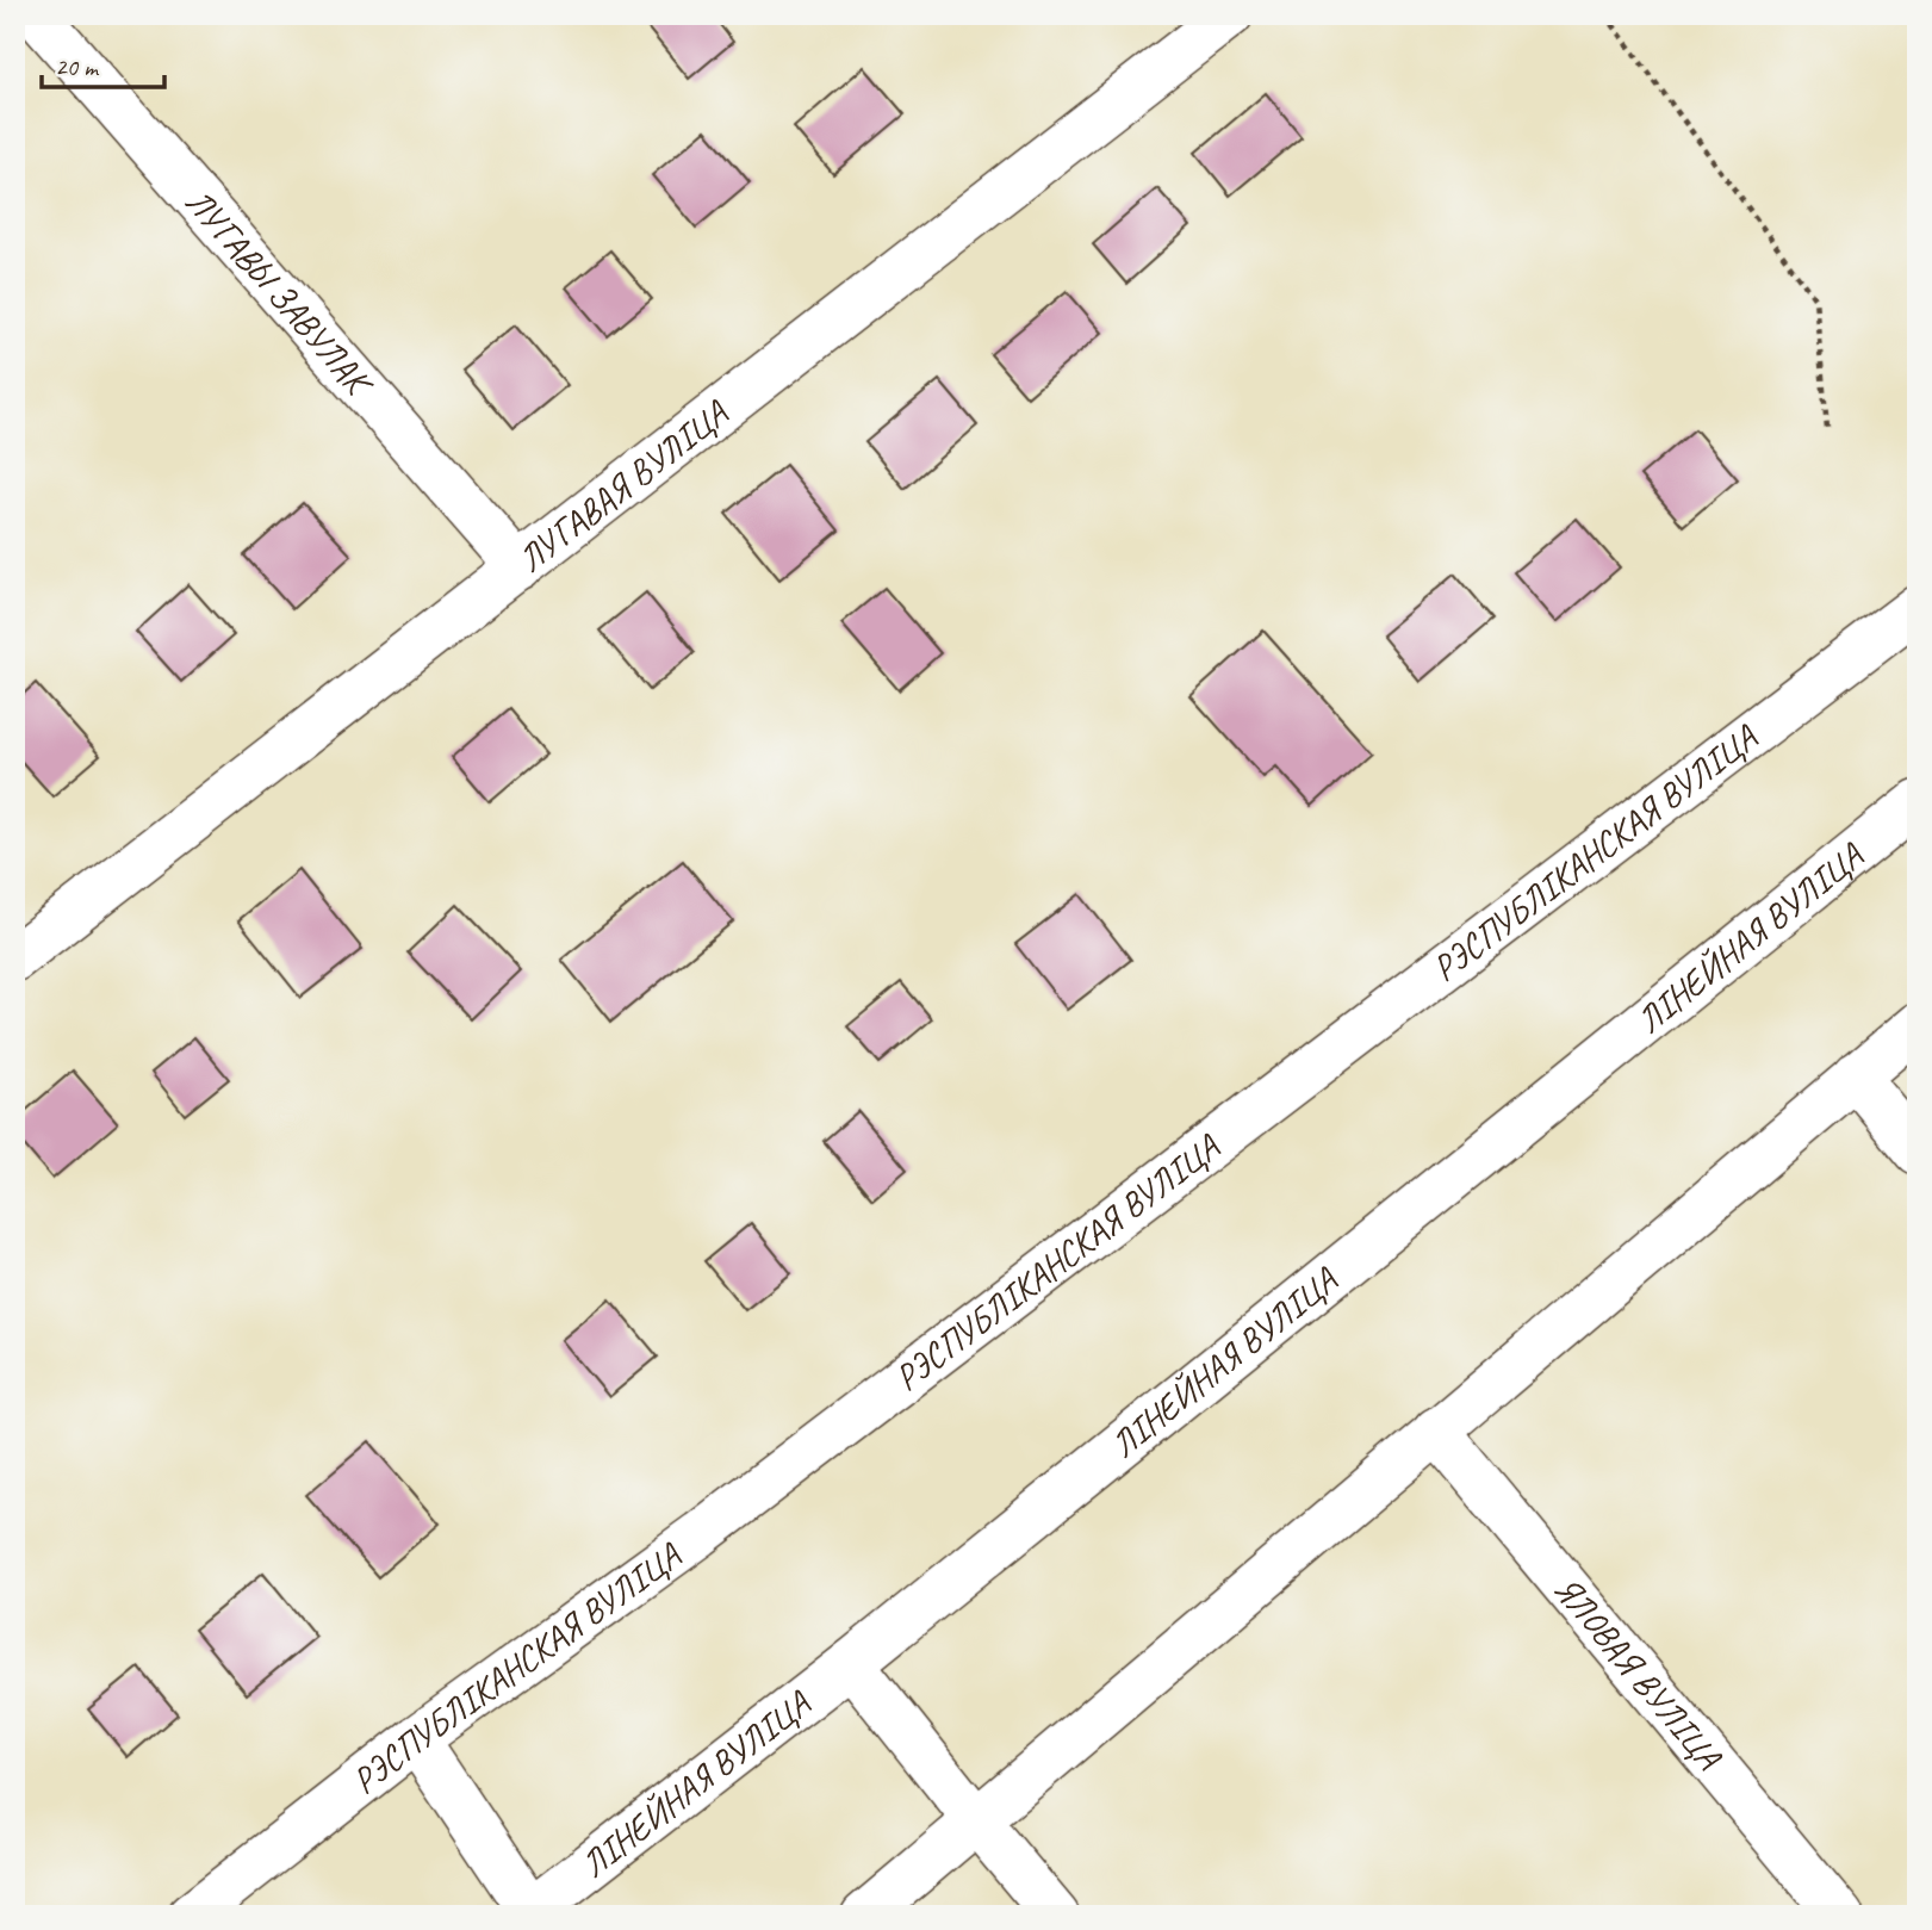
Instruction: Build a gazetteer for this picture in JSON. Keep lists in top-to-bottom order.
{
  "streets": {
    "street": [
      "ЛУГАВЫ ЗАВУЛАК",
      "ЛУГАВАЯ ВУЛІЦА",
      "РЭСПУБЛІКАНСКАЯ ВУЛІЦА",
      "ЛІНЕЙНАЯ ВУЛІЦА",
      "ЯЛОВАЯ ВУЛІЦА"
    ]
  },
  "crossings": [
    ["ЛУГАВЫ ЗАВУЛАК", "ЛУГАВАЯ ВУЛІЦА"]
  ],
  "scale_bar": "20 m"
}
